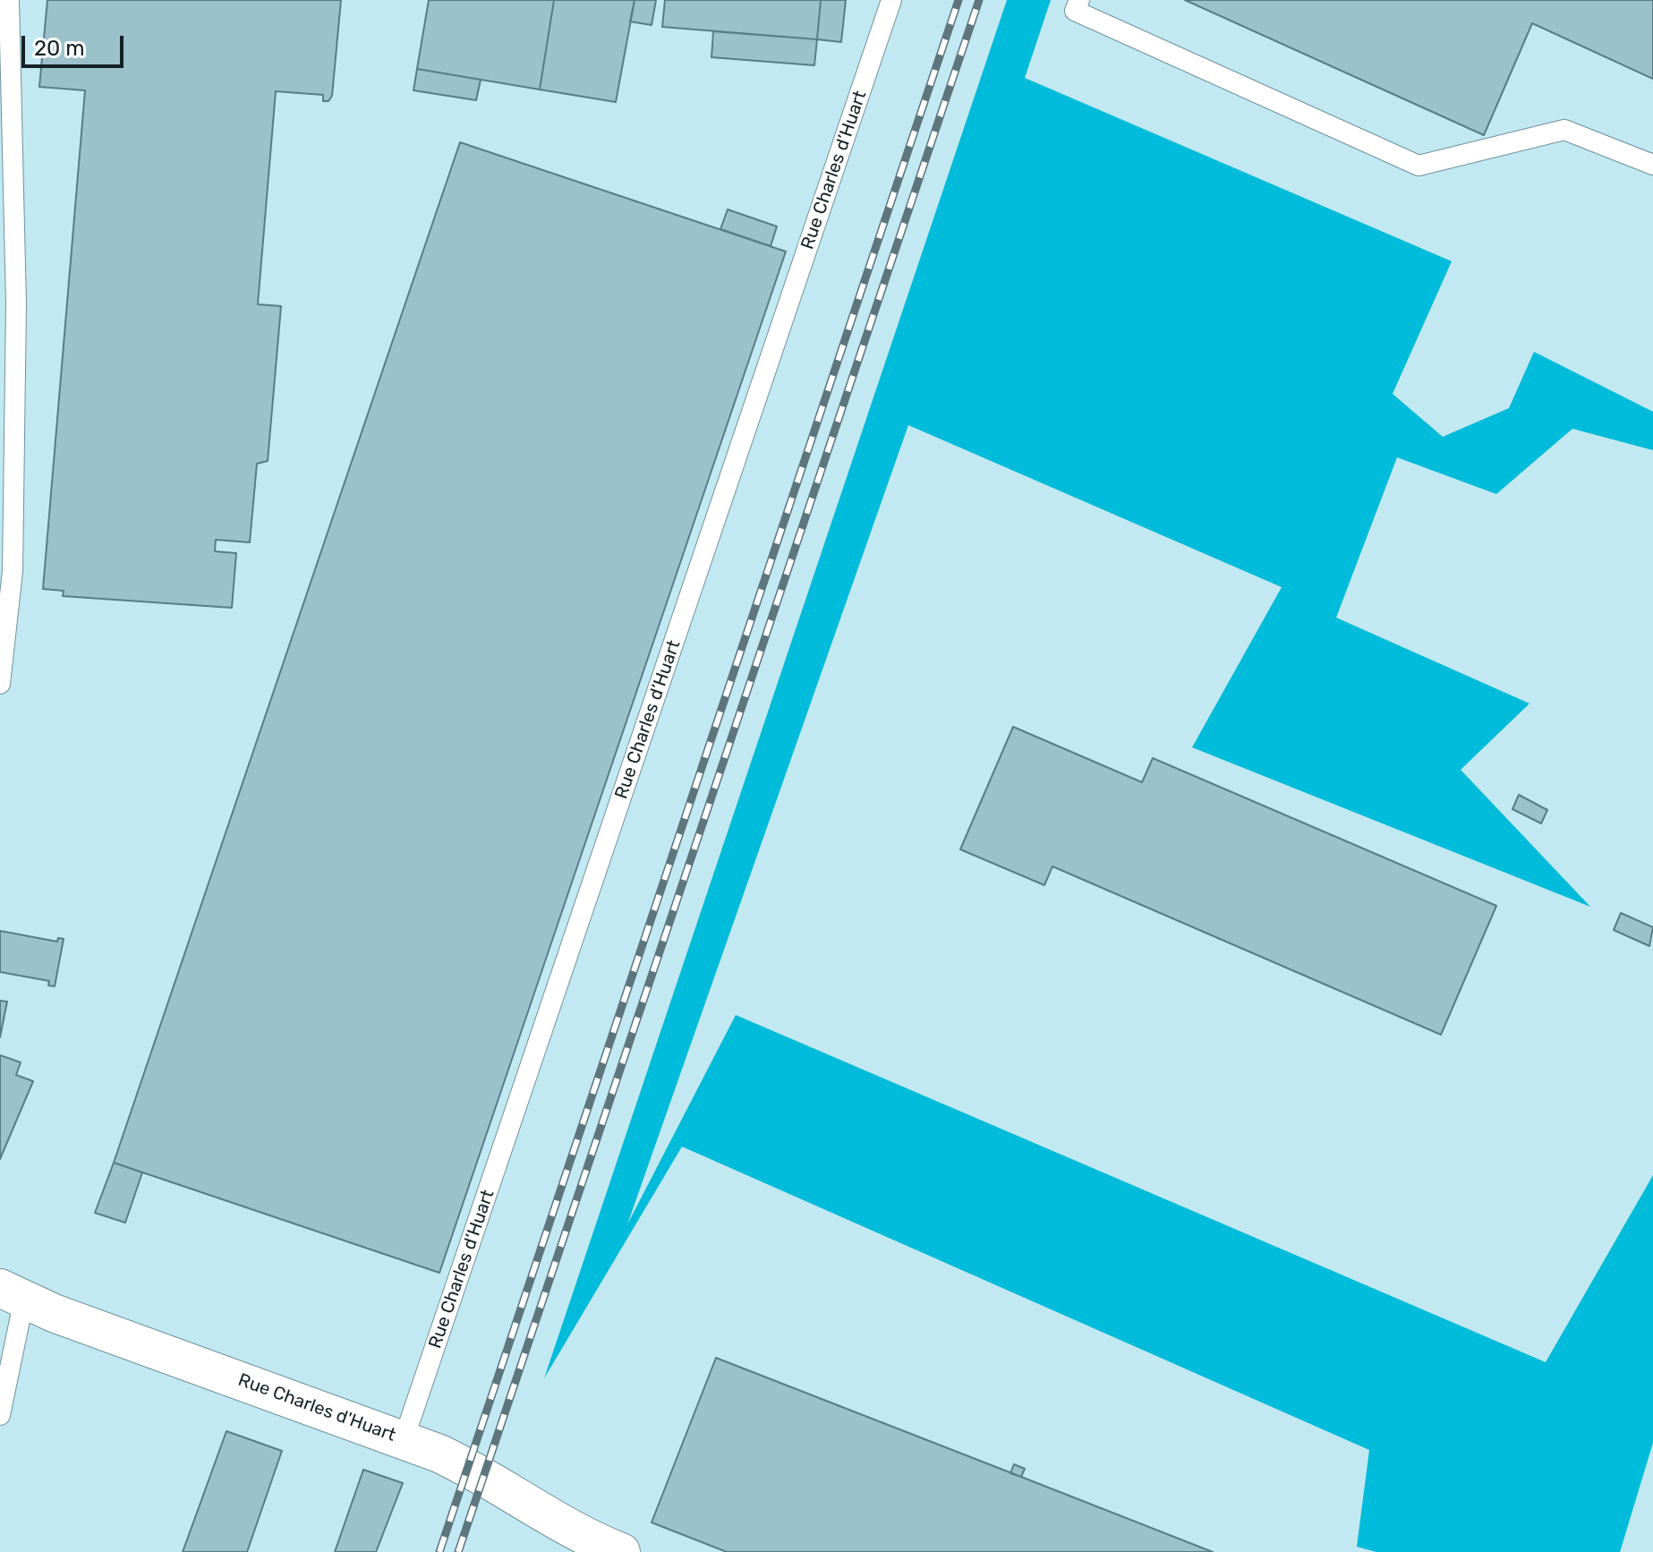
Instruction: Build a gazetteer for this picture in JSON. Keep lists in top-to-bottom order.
{
  "streets": {
    "street": ["Rue Charles d'Huart"],
    "lane": ["Rue Charles d’Huart"]
  },
  "crossings": [
    ["Rue Charles d’Huart", "Rue Charles d'Huart"]
  ],
  "scale_bar": "20 m"
}
